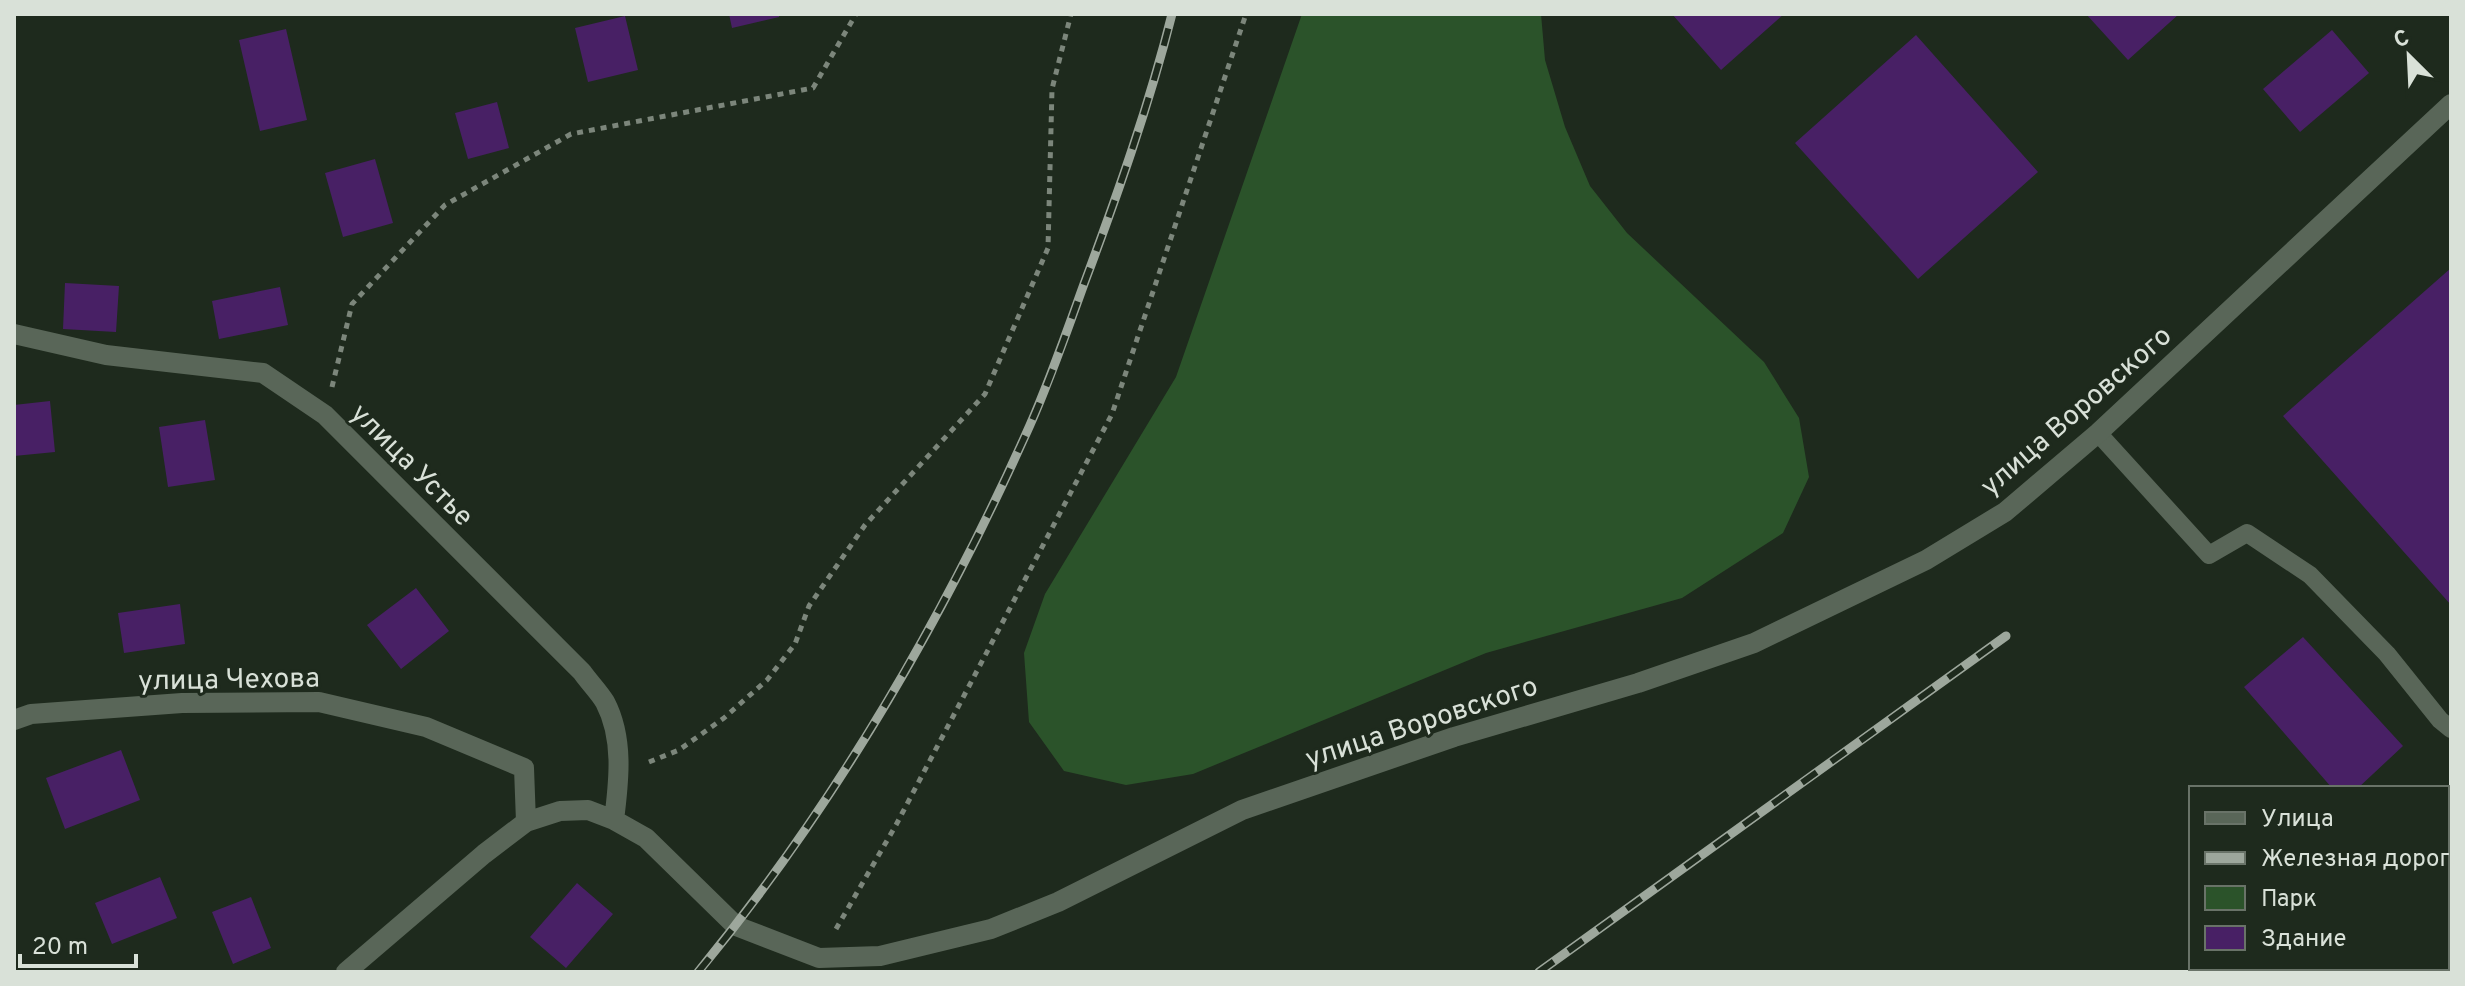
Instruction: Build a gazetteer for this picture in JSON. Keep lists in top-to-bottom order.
{
  "streets": {
    "street": ["улица Воровского", "улица Устье", "улица Чехова"]
  },
  "crossings": [
    ["улица Воровского", "улица Устье"],
    ["улица Воровского", "улица Чехова"]
  ],
  "legend": [
    "Улица",
    "Железная дорога",
    "Парк",
    "Здание"
  ],
  "scale_bar": "20 m",
  "north": "top left"
}
